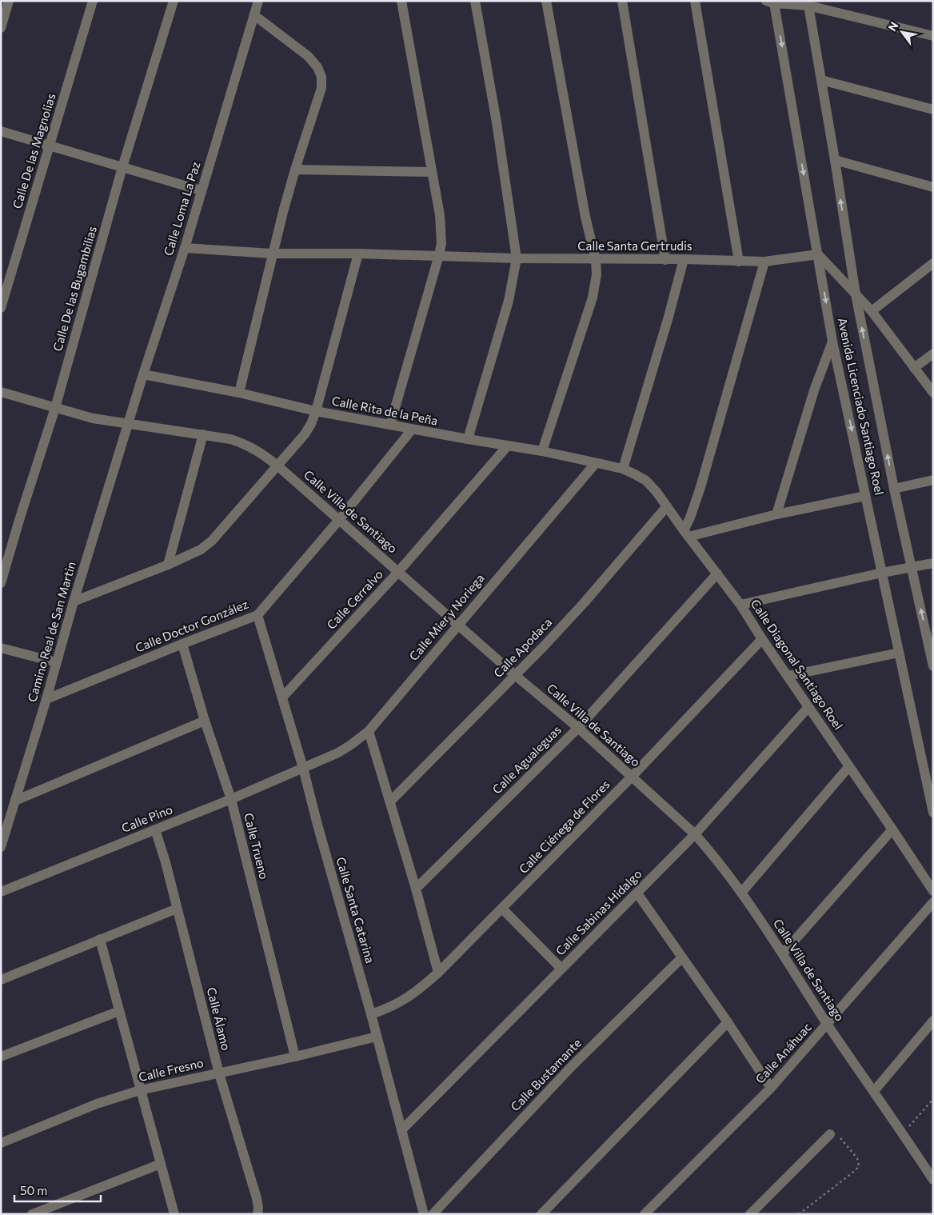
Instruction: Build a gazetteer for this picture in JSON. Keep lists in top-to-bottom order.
{
  "streets": {
    "street": [
      "Calle De las Magnolias",
      "Calle Loma La Paz",
      "Calle Santa Gertrudis",
      "Calle De las Bugambilias",
      "Avenida Licenciado Santiago Roel",
      "Calle Rita de la Peña",
      "Calle Villa de Santiago",
      "Calle Cerralvo",
      "Calle Mier y Noriega",
      "Calle Doctor González",
      "Camino Real de San Martin",
      "Calle Apodaca",
      "Calle Diagonal Santiago Roel",
      "Calle Agualeguas",
      "Calle Pino",
      "Calle Ciénega de Flores",
      "Calle Trueno",
      "Calle Santa Catarina",
      "Calle Sabinas Hidalgo",
      "Calle Álamo",
      "Calle Anáhuac",
      "Calle Fresno",
      "Calle Bustamante"
    ]
  },
  "crossings": [
    ["Calle Loma La Paz", "Calle Santa Gertrudis"],
    ["Calle Loma La Paz", "Calle Rita de la Peña"],
    ["Calle Loma La Paz", "Calle Villa de Santiago"],
    ["Calle Loma La Paz", "Camino Real de San Martin"],
    ["Calle Santa Gertrudis", "Avenida Licenciado Santiago Roel"],
    ["Calle De las Bugambilias", "Calle Villa de Santiago"],
    ["Calle Rita de la Peña", "Calle Cerralvo"],
    ["Calle Rita de la Peña", "Calle Mier y Noriega"],
    ["Calle Rita de la Peña", "Calle Doctor González"],
    ["Calle Rita de la Peña", "Calle Diagonal Santiago Roel"],
    ["Calle Villa de Santiago", "Calle Cerralvo"],
    ["Calle Villa de Santiago", "Calle Mier y Noriega"],
    ["Calle Villa de Santiago", "Calle Doctor González"],
    ["Calle Villa de Santiago", "Camino Real de San Martin"],
    ["Calle Villa de Santiago", "Calle Apodaca"],
    ["Calle Villa de Santiago", "Calle Agualeguas"],
    ["Calle Villa de Santiago", "Calle Ciénega de Flores"],
    ["Calle Villa de Santiago", "Calle Sabinas Hidalgo"],
    ["Calle Villa de Santiago", "Calle Anáhuac"],
    ["Calle Cerralvo", "Calle Santa Catarina"],
    ["Calle Mier y Noriega", "Calle Pino"],
    ["Calle Mier y Noriega", "Calle Santa Catarina"],
    ["Calle Doctor González", "Camino Real de San Martin"],
    ["Calle Doctor González", "Calle Trueno"],
    ["Calle Doctor González", "Calle Santa Catarina"],
    ["Calle Apodaca", "Calle Diagonal Santiago Roel"],
    ["Calle Diagonal Santiago Roel", "Calle Agualeguas"],
    ["Calle Diagonal Santiago Roel", "Calle Ciénega de Flores"],
    ["Calle Diagonal Santiago Roel", "Calle Sabinas Hidalgo"],
    ["Calle Pino", "Calle Trueno"],
    ["Calle Pino", "Calle Santa Catarina"],
    ["Calle Pino", "Calle Álamo"],
    ["Calle Ciénega de Flores", "Calle Santa Catarina"],
    ["Calle Trueno", "Calle Fresno"],
    ["Calle Santa Catarina", "Calle Sabinas Hidalgo"],
    ["Calle Santa Catarina", "Calle Fresno"],
    ["Calle Álamo", "Calle Fresno"]
  ],
  "scale_bar": "50 m",
  "north": "top left"
}
